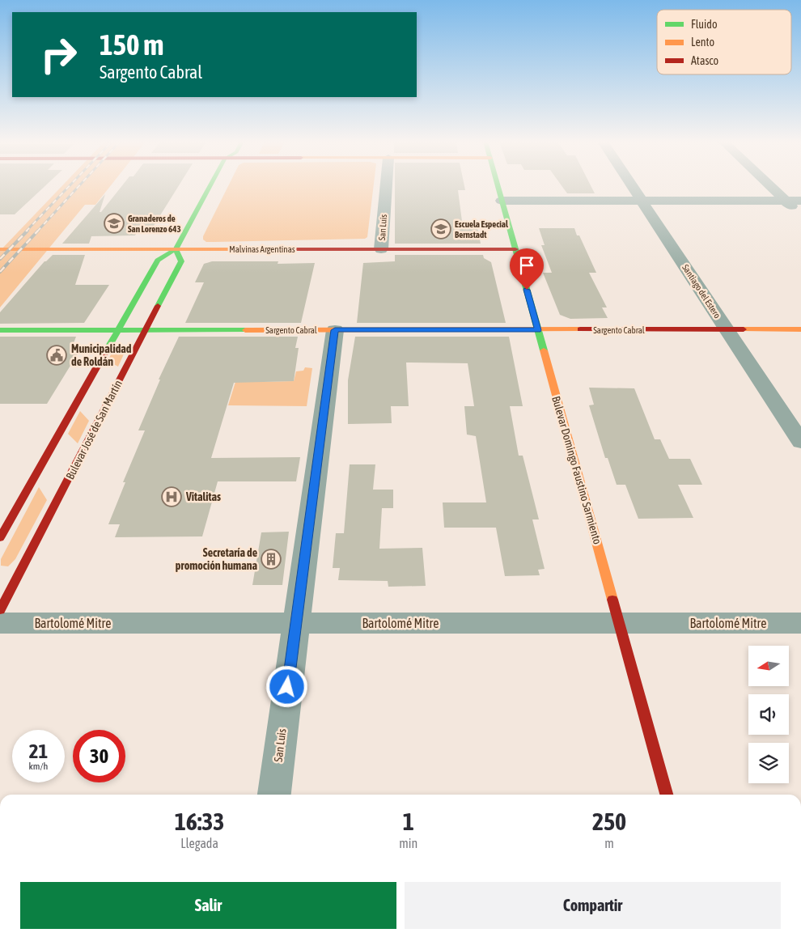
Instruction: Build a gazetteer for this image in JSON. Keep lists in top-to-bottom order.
{
  "streets": {
    "street": [
      "San Luis",
      "Malvinas Argentinas",
      "Santiago del Estero",
      "Sargento Cabral",
      "Bulevar José de San Martín",
      "Bulevar Domingo Faustino Sarmiento",
      "Bartolomé Mitre"
    ]
  },
  "crossings": [
    ["San Luis", "Malvinas Argentinas"],
    ["San Luis", "Sargento Cabral"],
    ["San Luis", "Bartolomé Mitre"],
    ["Malvinas Argentinas", "Bulevar José de San Martín"],
    ["Malvinas Argentinas", "Bulevar Domingo Faustino Sarmiento"],
    ["Santiago del Estero", "Sargento Cabral"],
    ["Sargento Cabral", "Bulevar José de San Martín"],
    ["Sargento Cabral", "Bulevar Domingo Faustino Sarmiento"],
    ["Bulevar Domingo Faustino Sarmiento", "Bartolomé Mitre"]
  ],
  "places": {
    "school or university": ["Granaderos de San Lorenzo 643", "Escuela Especial Bernstadt"],
    "public building": ["Municipalidad de Roldán"],
    "hospital": ["Vitalitas"],
    "building": ["Secretaría de promoción humana"]
  },
  "legend": ["Fluido", "Lento", "Atasco"],
  "north": "left",
  "page": {
    "turn": ["150 m", "Sargento Cabral"],
    "speed": "21 km/h",
    "limit": "30",
    "eta": [
      "16:33",
      "Llegada",
      "1",
      "min",
      "250",
      "m"
    ],
    "buttons": ["Salir", "Compartir"]
  }
}
